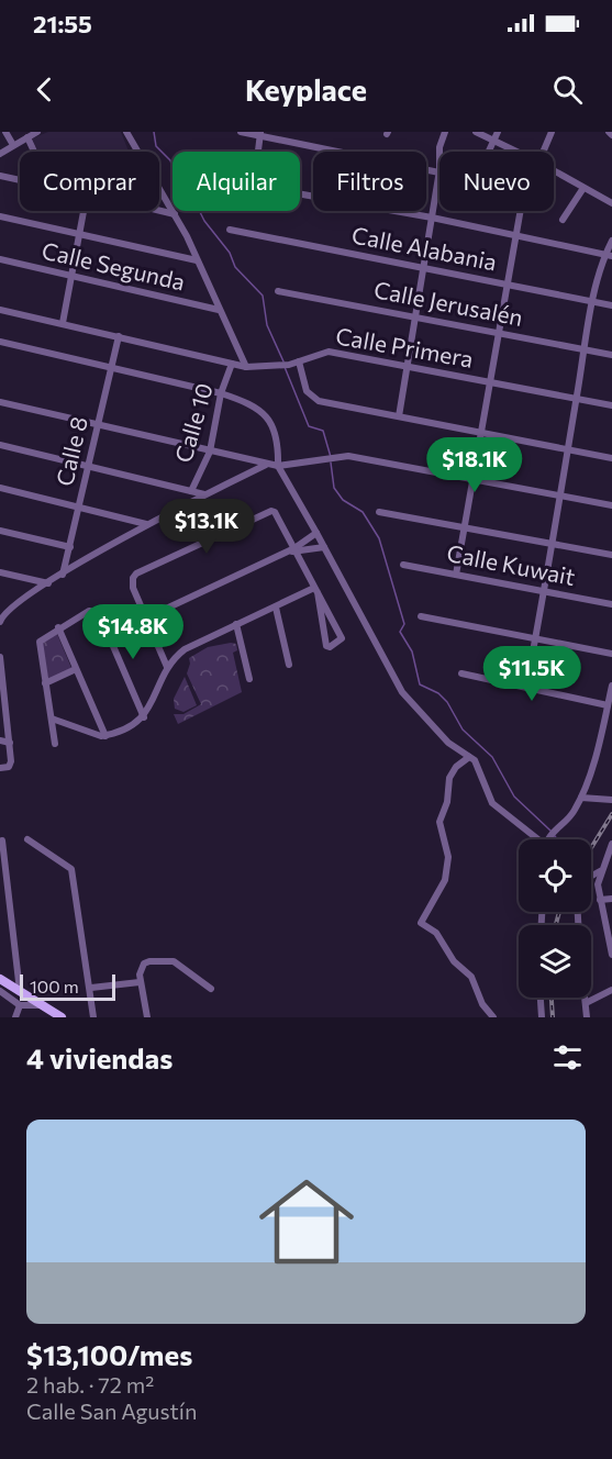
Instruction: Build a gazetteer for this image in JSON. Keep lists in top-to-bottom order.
{
  "streets": {
    "street": [
      "Calle Alabania",
      "Calle Segunda",
      "Calle Jerusalén",
      "Calle Primera",
      "Calle 10",
      "Calle 8",
      "Calle Kuwait"
    ]
  },
  "crossings": [
    ["Calle Primera", "Calle 10"],
    ["Calle Primera", "Calle 8"]
  ],
  "scale_bar": "100 m",
  "page": {
    "status": "21:55",
    "header": "Keyplace",
    "chip": [
      "Comprar",
      "Alquilar",
      "Filtros",
      "Nuevo"
    ],
    "price": [
      "$18.1K",
      "$13.1K",
      "$14.8K",
      "$11.5K"
    ],
    "scale": "100 m",
    "heading": "4 viviendas",
    "list": [
      {
        "name": "$13,100/mes",
        "note": "2 hab. · 72 m² · Calle San Agustín"
      }
    ]
  }
}
